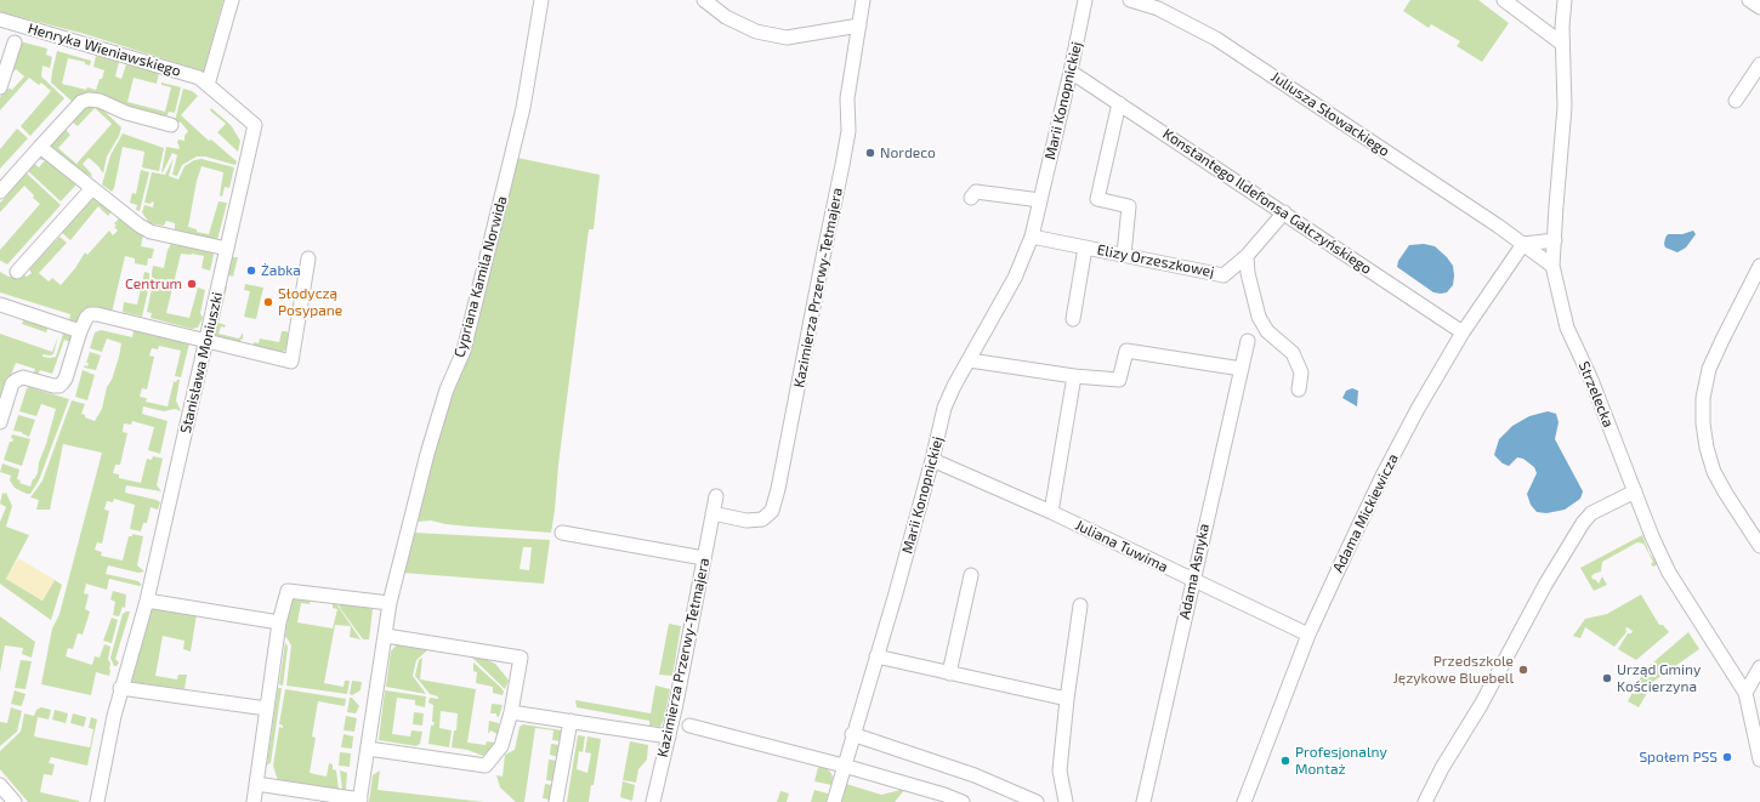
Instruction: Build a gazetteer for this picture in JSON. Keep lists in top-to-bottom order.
{
  "streets": {
    "street": [
      "Henryka Wieniawskiego",
      "Marii Konopnickiej",
      "Juliusza Słowackiego",
      "Konstantego Ildefonsa Gałczyńskiego",
      "Elizy Orzeszkowej",
      "Cypriana Kamila Norwida",
      "Kazimierza Przerwy-Tetmajera",
      "Stanisława Moniuszki",
      "Strzelecka",
      "Adama Mickiewicza",
      "Juliana Tuwima",
      "Adama Asnyka"
    ]
  },
  "crossings": [
    ["Henryka Wieniawskiego", "Stanisława Moniuszki"],
    ["Marii Konopnickiej", "Konstantego Ildefonsa Gałczyńskiego"],
    ["Marii Konopnickiej", "Elizy Orzeszkowej"],
    ["Marii Konopnickiej", "Juliana Tuwima"],
    ["Juliusza Słowackiego", "Strzelecka"],
    ["Juliusza Słowackiego", "Adama Mickiewicza"],
    ["Konstantego Ildefonsa Gałczyńskiego", "Elizy Orzeszkowej"],
    ["Konstantego Ildefonsa Gałczyńskiego", "Adama Mickiewicza"],
    ["Adama Mickiewicza", "Juliana Tuwima"],
    ["Juliana Tuwima", "Adama Asnyka"]
  ],
  "places": [
    "Nordeco",
    "Żabka",
    "Centrum",
    "Słodyczą Posypane",
    "Przedszkole Językowe Bluebell",
    "Urząd Gminy Kościerzyna",
    "Społem PSS",
    "Profesjonalny Montaż"
  ]
}
